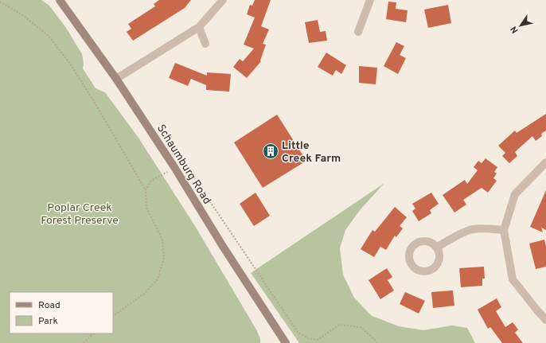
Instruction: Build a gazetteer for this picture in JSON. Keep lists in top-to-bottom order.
{
  "streets": {
    "main road": ["Schaumburg Road"]
  },
  "parks": ["Poplar Creek Forest Preserve"],
  "places": {
    "building": ["Little Creek Farm"]
  },
  "legend": ["Road", "Park"],
  "north": "bottom left"
}
